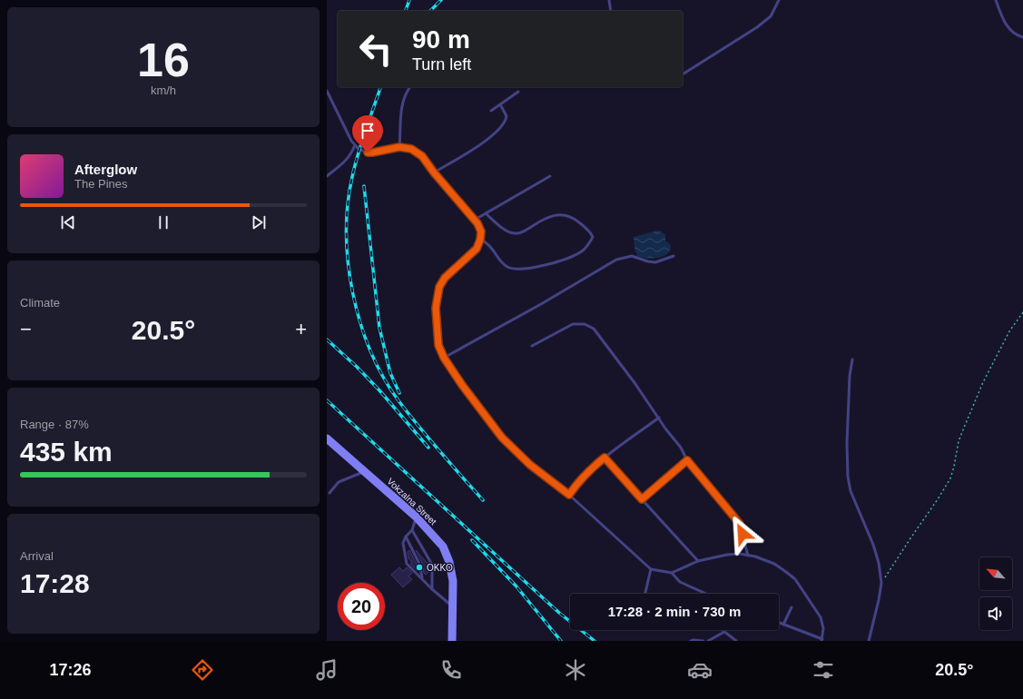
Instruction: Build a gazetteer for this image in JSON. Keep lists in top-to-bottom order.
{
  "streets": {
    "main road": ["Vokzalna Street"]
  },
  "places": ["OKKO"],
  "north": "top left",
  "page": {
    "tile": [
      ["16", "km/h"],
      "Climate",
      ["Range · 87%", "435 km"],
      ["Arrival", "17:28"]
    ],
    "turn": ["90 m", "Turn left"],
    "song": ["Afterglow", "The Pines"],
    "heat": ["−", "20.5°", "+"],
    "limit": "20",
    "trip": "17:28 · 2 min · 730 m",
    "tabs": ["17:26", "20.5°"]
  }
}
